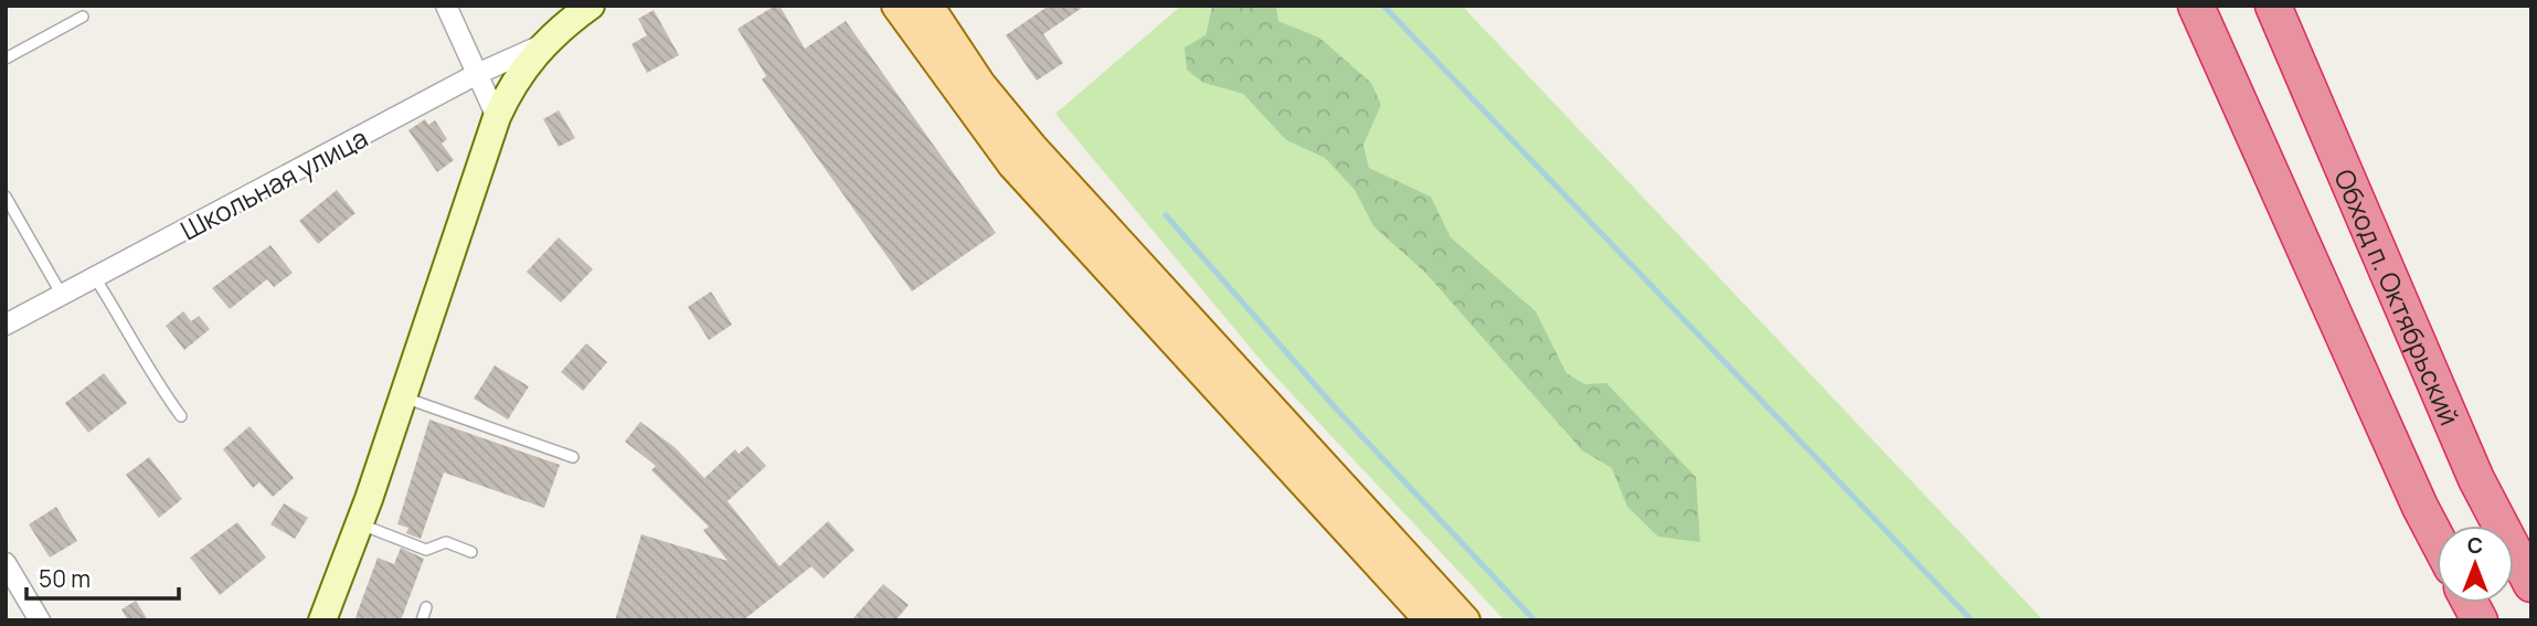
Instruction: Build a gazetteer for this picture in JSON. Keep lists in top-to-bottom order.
{
  "streets": {
    "highway": ["Обход п. Октябрьский"],
    "street": ["Школьная улица"]
  },
  "scale_bar": "50 m",
  "north": "top"
}
